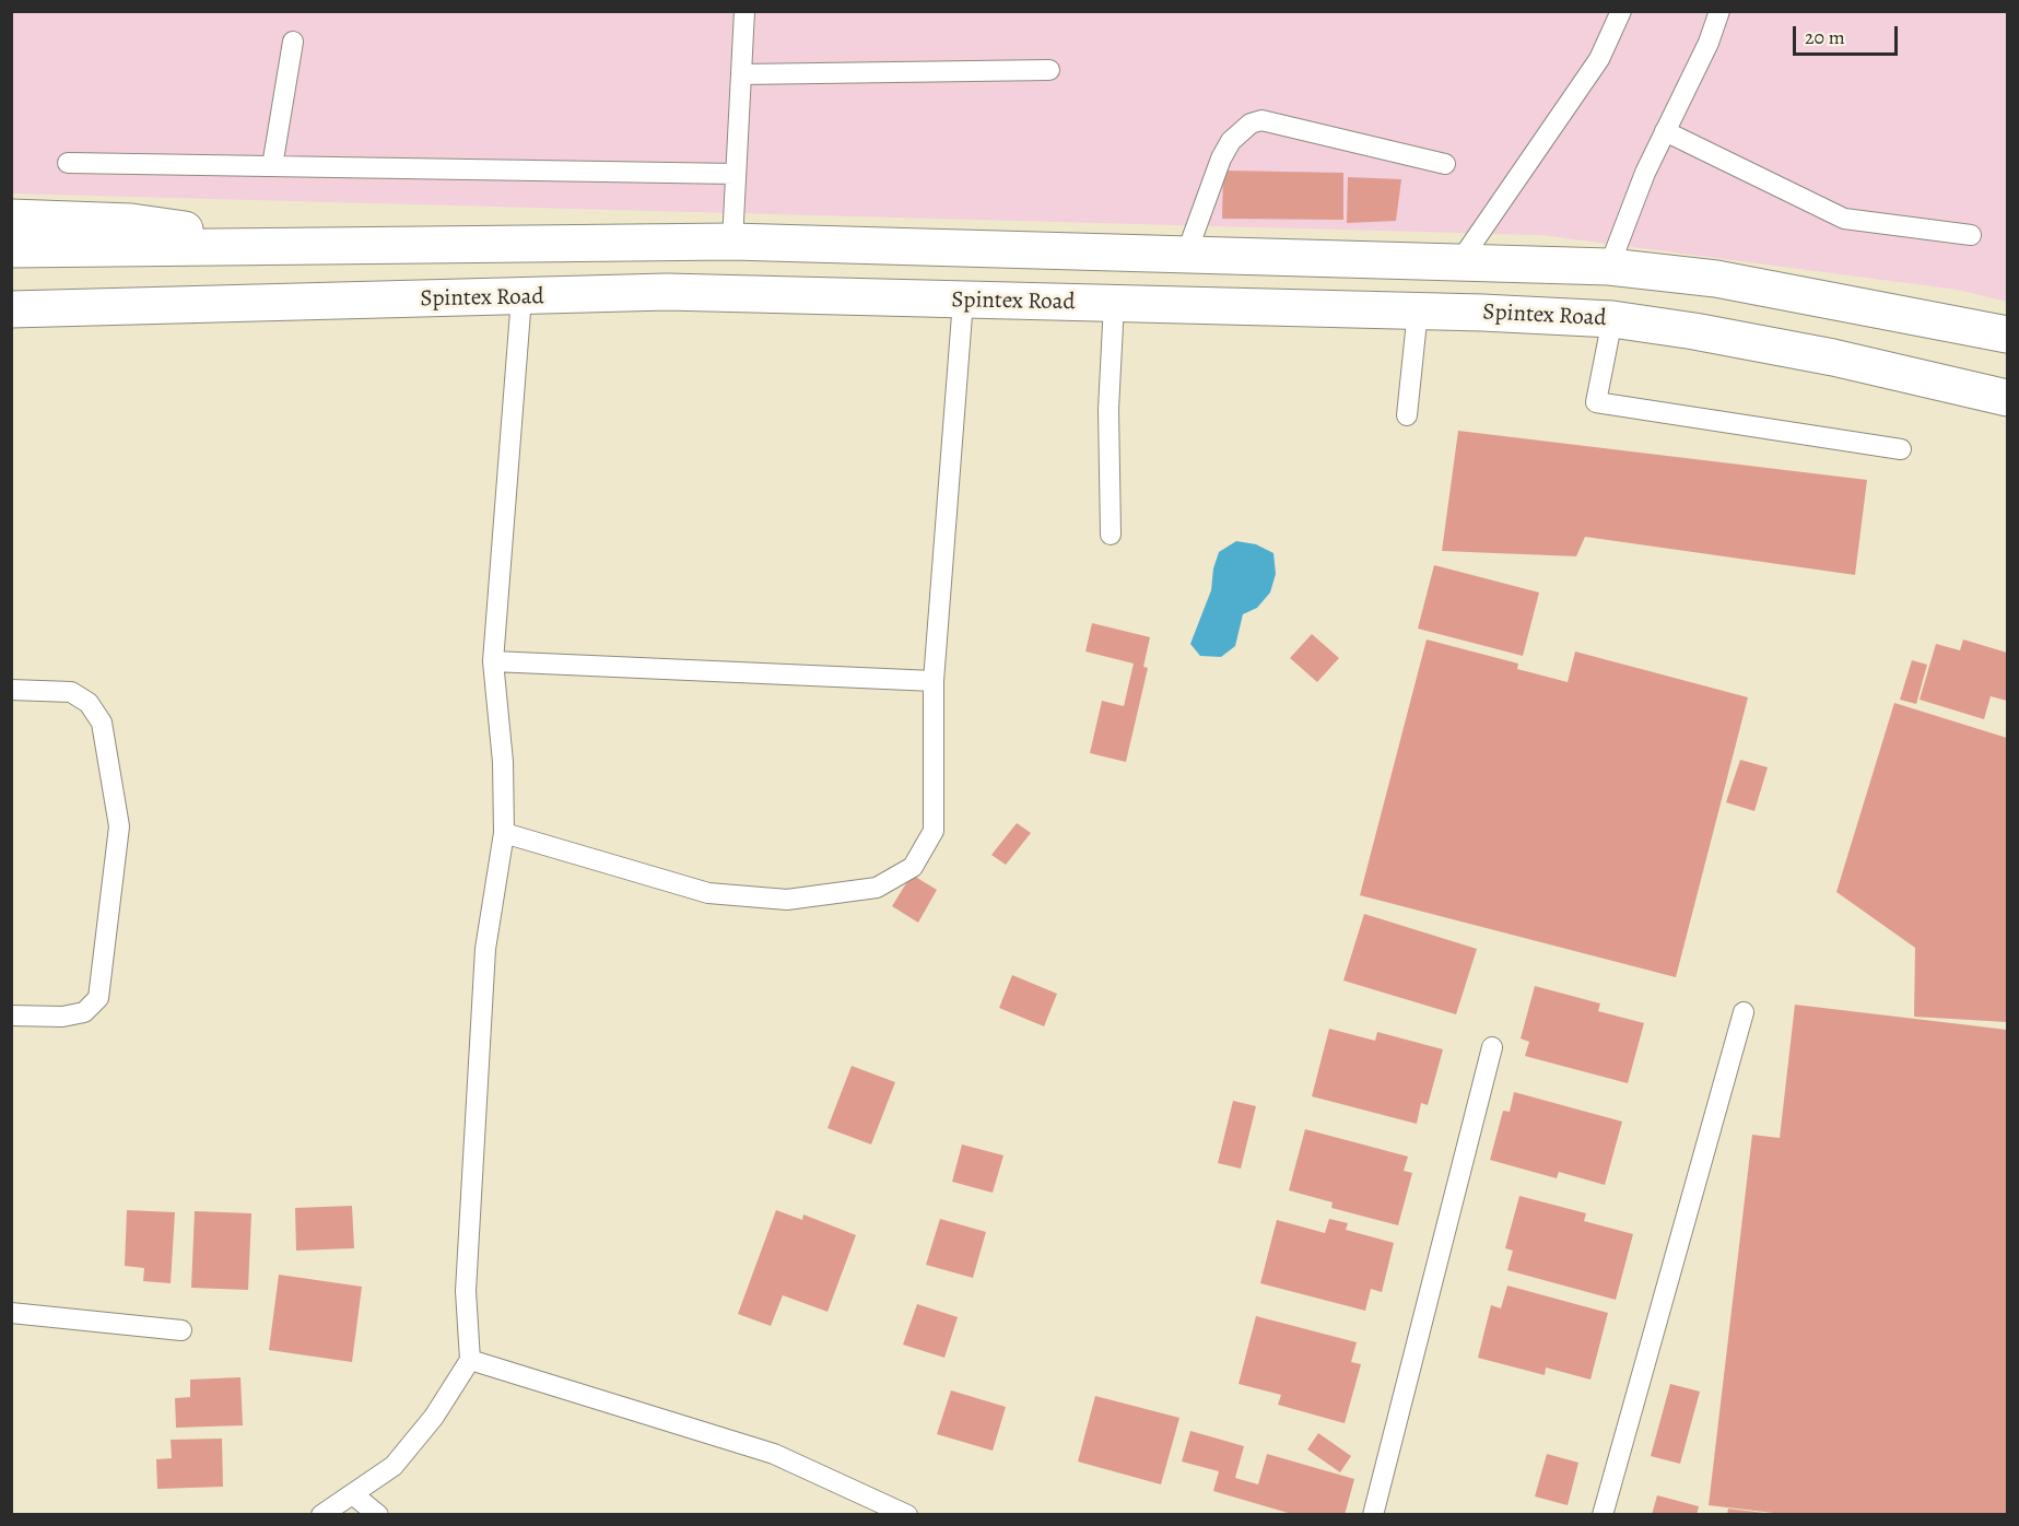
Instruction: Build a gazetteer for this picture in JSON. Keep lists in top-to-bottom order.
{
  "streets": {
    "main road": ["Spintex Road"]
  },
  "scale_bar": "20 m"
}
